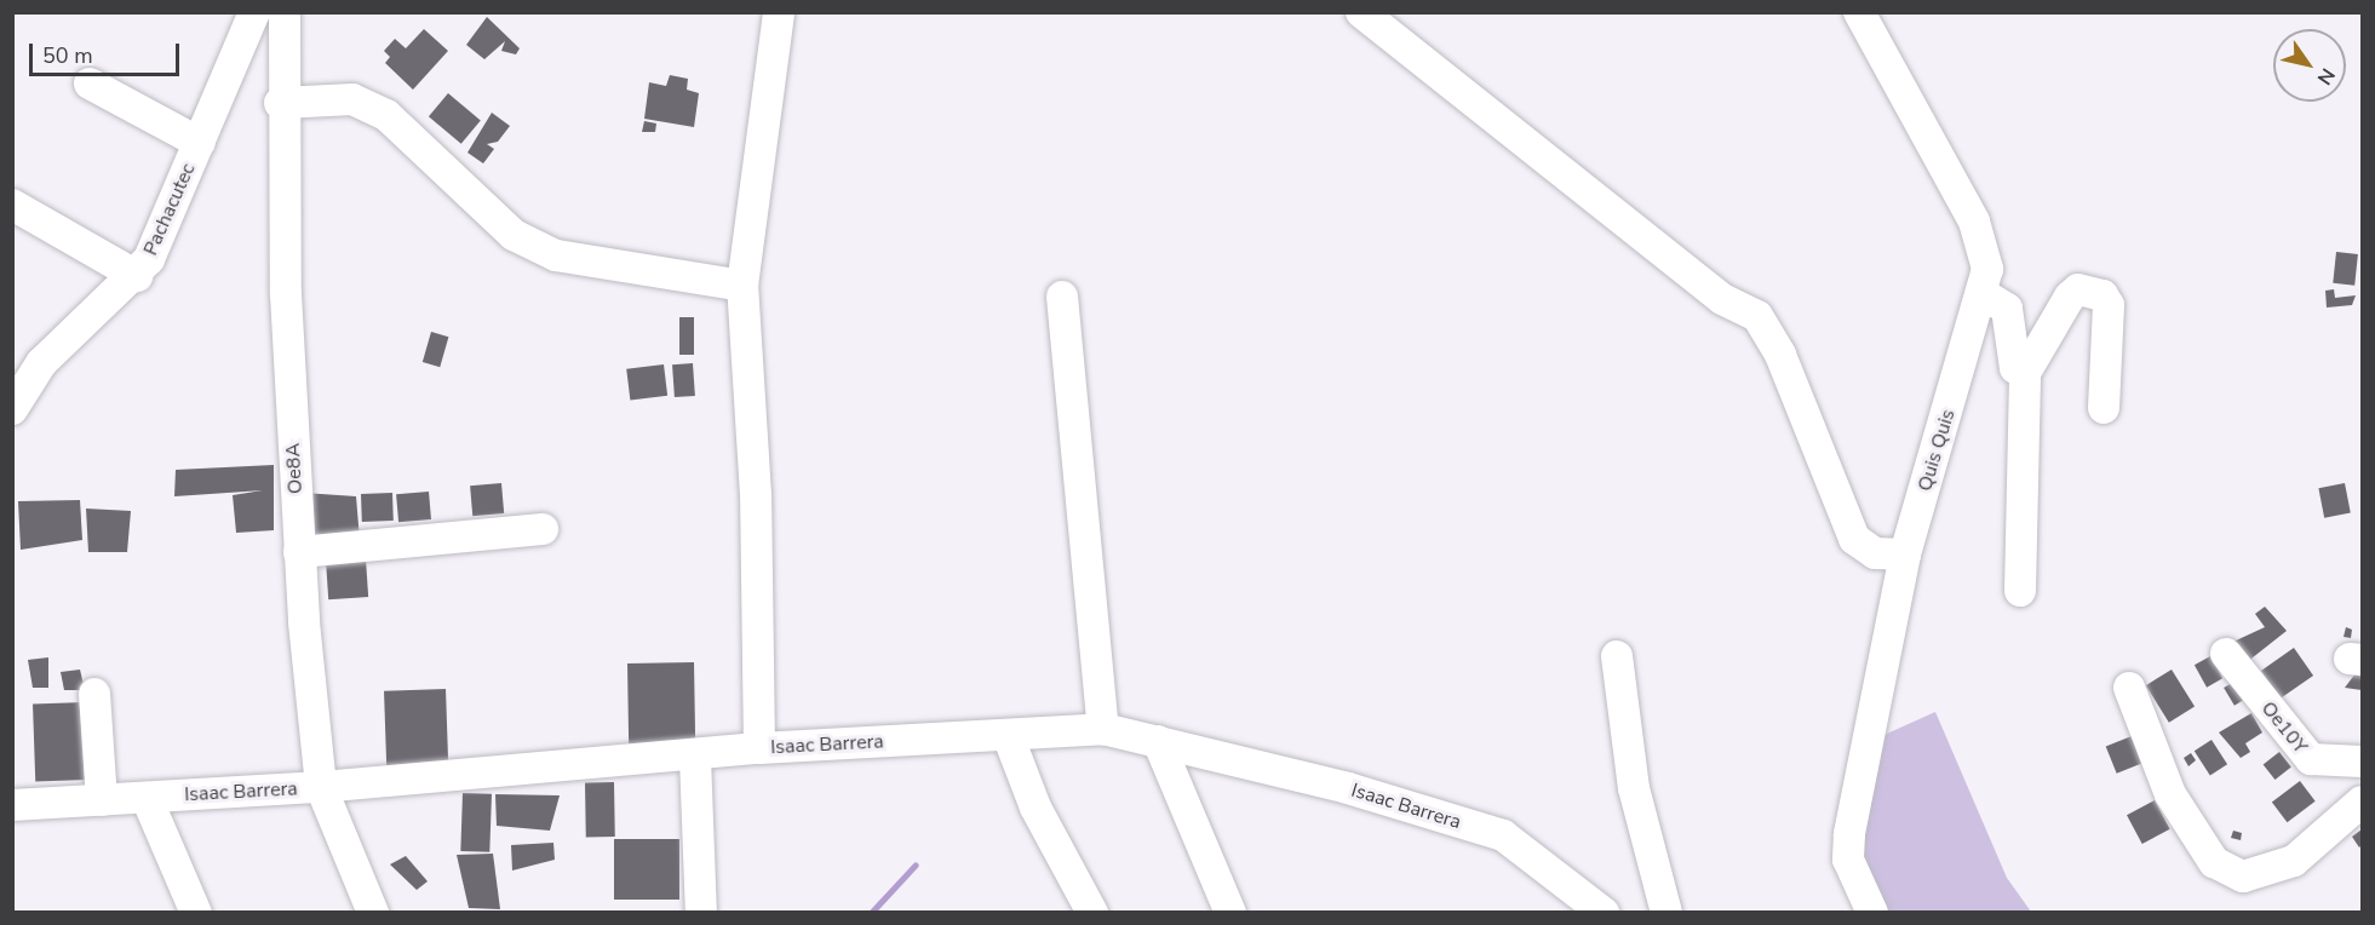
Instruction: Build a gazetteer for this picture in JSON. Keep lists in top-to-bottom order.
{
  "streets": {
    "street": [
      "Pachacutec",
      "Quis Quis",
      "Oe8A",
      "Oe10Y",
      "Isaac Barrera"
    ]
  },
  "crossings": [
    ["Oe8A", "Isaac Barrera"]
  ],
  "scale_bar": "50 m",
  "north": "bottom right"
}
